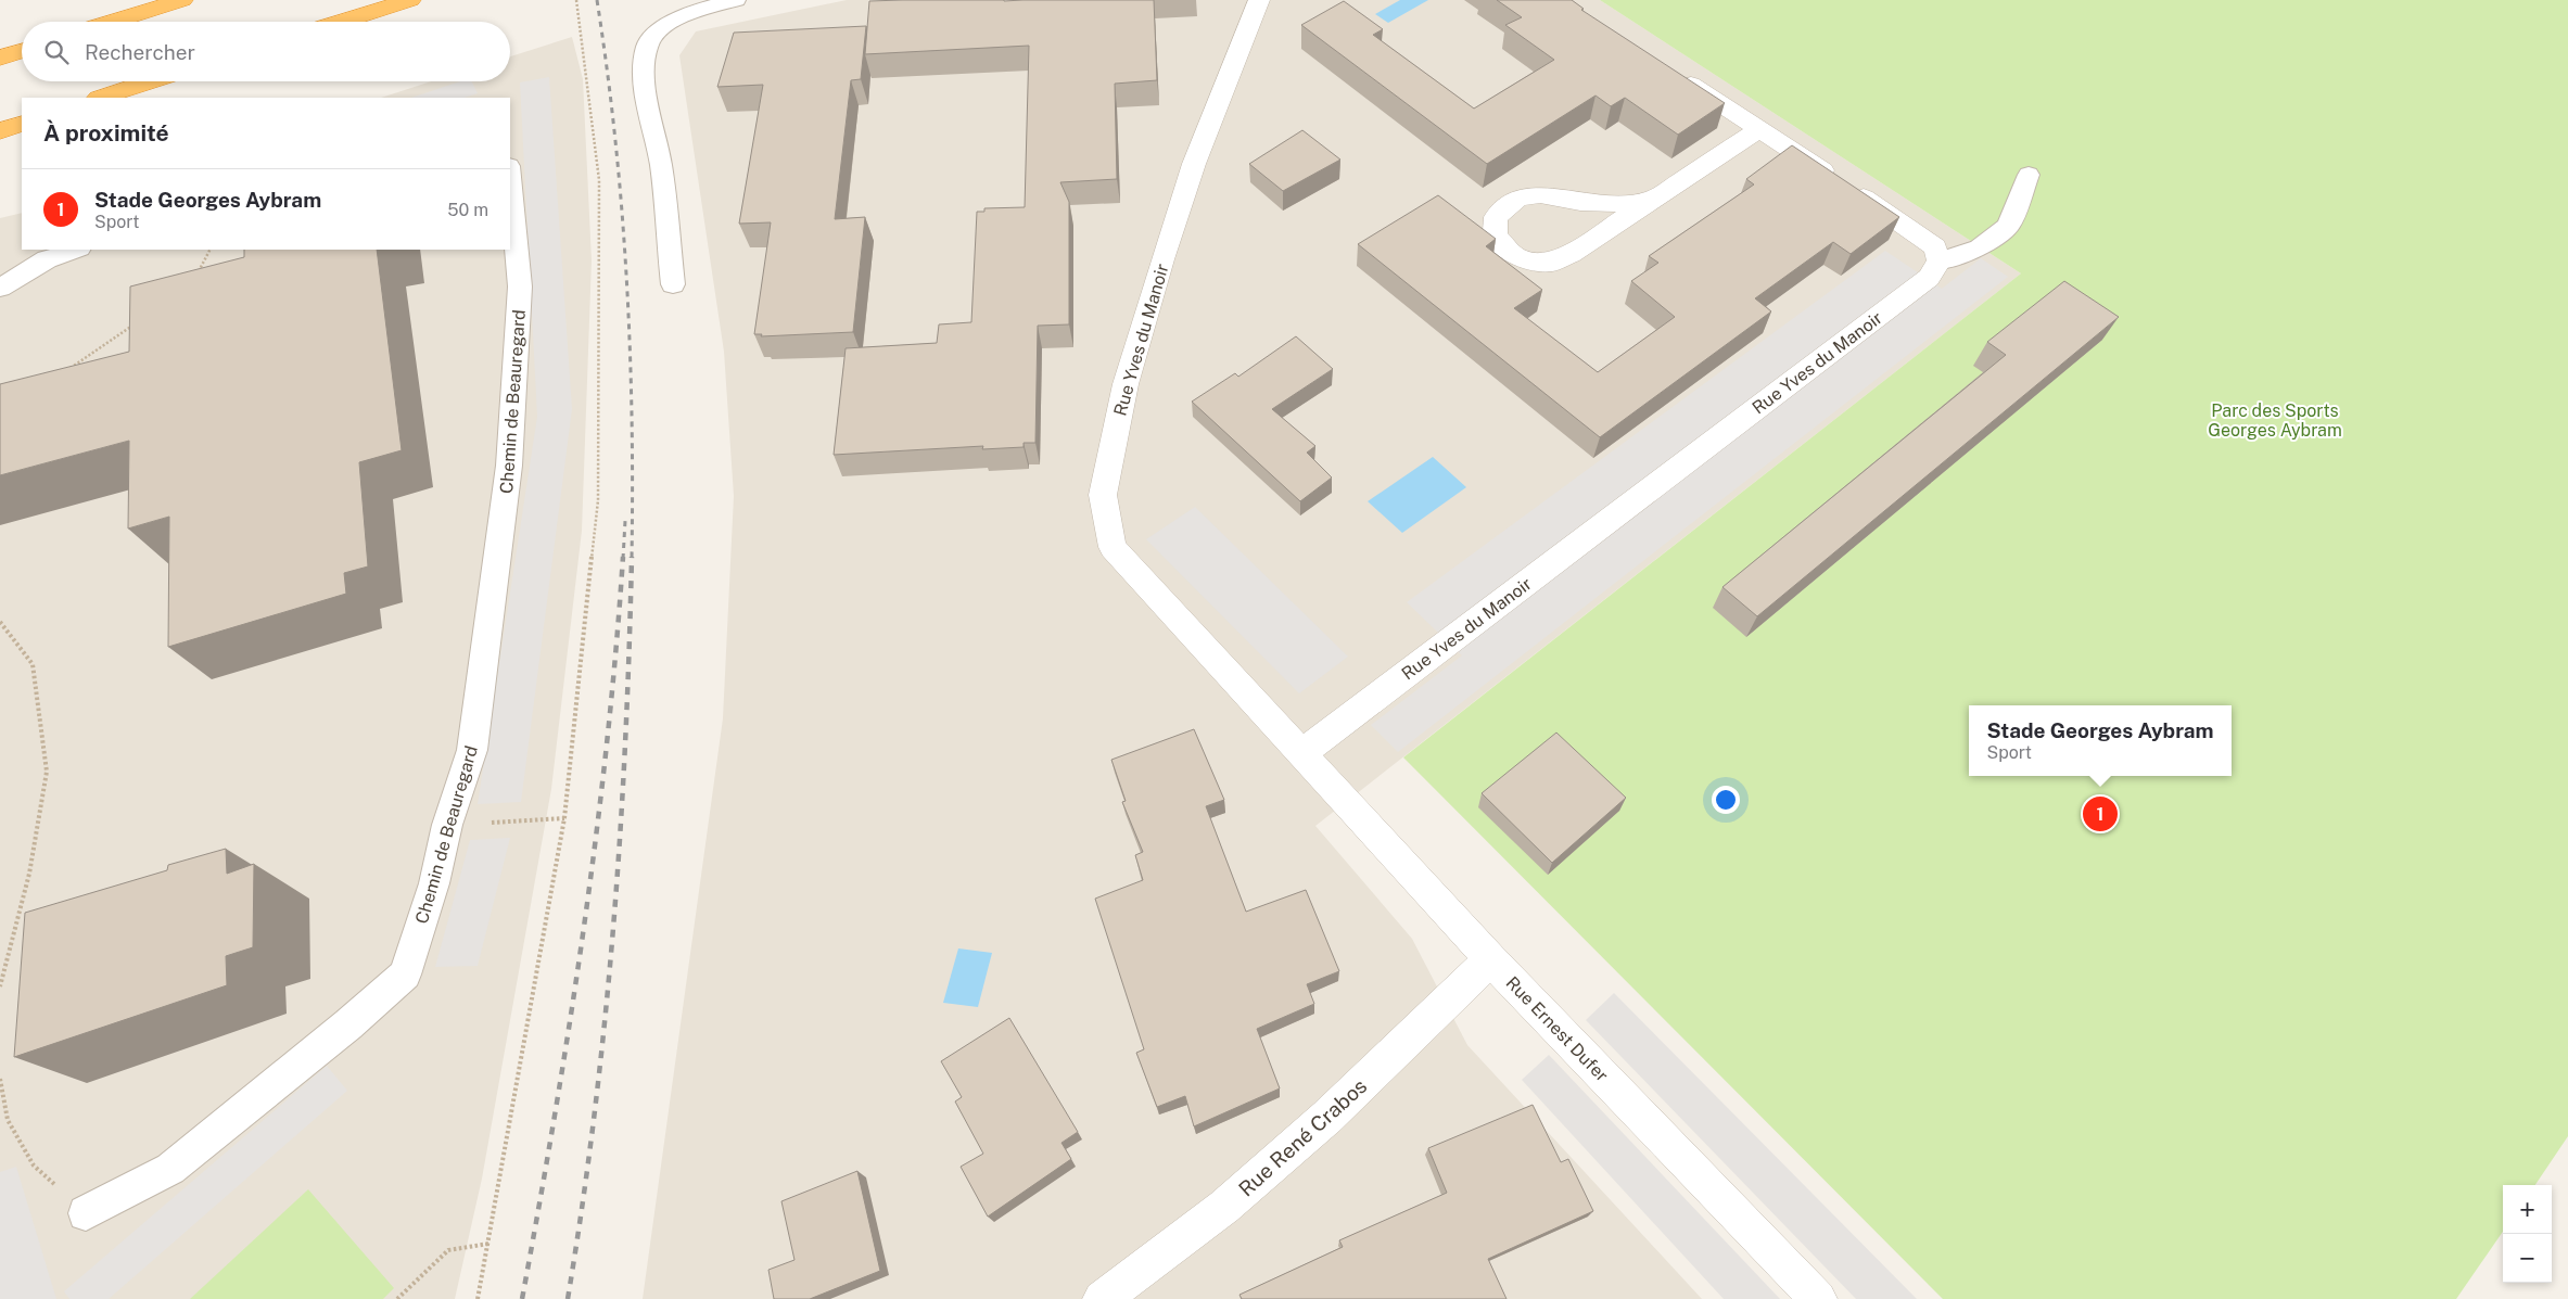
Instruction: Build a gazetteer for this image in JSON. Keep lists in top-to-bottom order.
{
  "streets": {
    "street": ["Rue Yves du Manoir", "Rue Ernest Dufer", "Rue René Crabos"],
    "lane": ["Chemin de Beauregard"]
  },
  "crossings": [
    ["Rue Yves du Manoir", "Rue Ernest Dufer"],
    ["Rue Ernest Dufer", "Rue René Crabos"]
  ],
  "parks": ["Parc des Sports Georges Aybram"],
  "page": {
    "search": "Rechercher",
    "heading": "À proximité",
    "list": [
      {
        "mark": "1",
        "name": "Stade Georges Aybram",
        "note": "Sport",
        "value": "50 m"
      }
    ],
    "popup": ["Stade Georges Aybram", "Sport"],
    "pins": "1",
    "map_buttons": ["+", "−"]
  }
}
